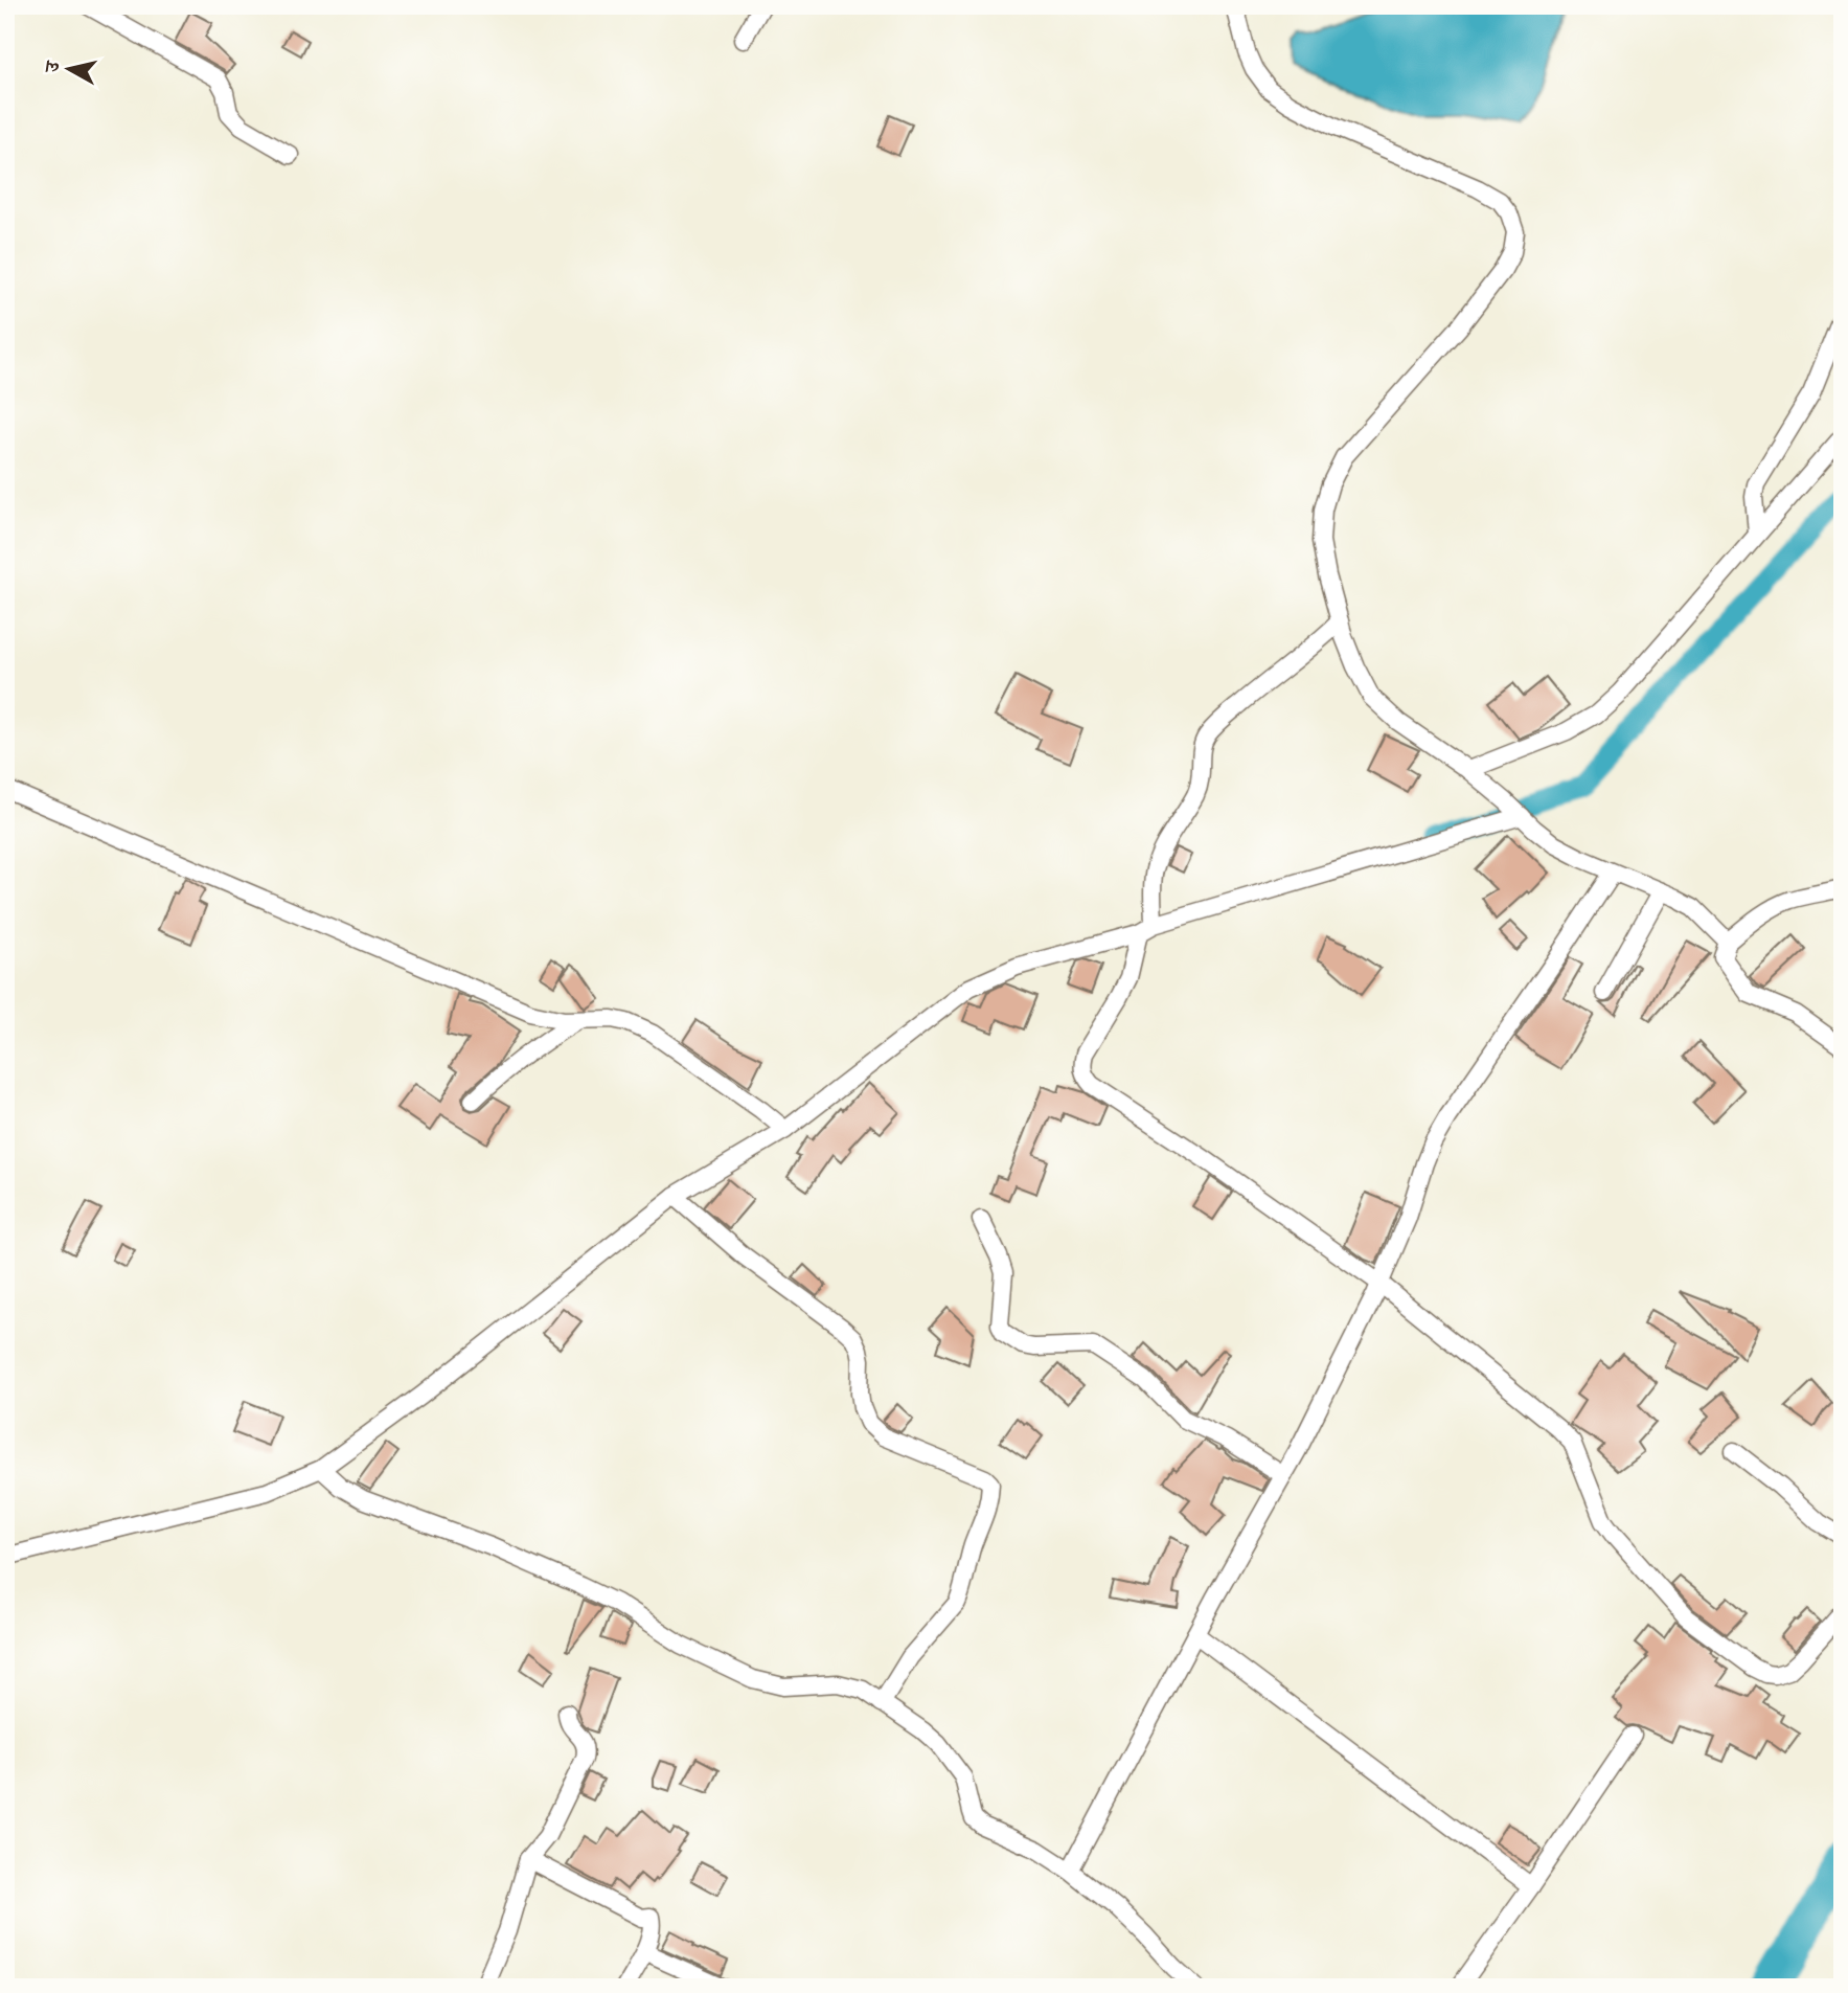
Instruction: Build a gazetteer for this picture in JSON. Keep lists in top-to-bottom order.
{
  "north": "left"
}
